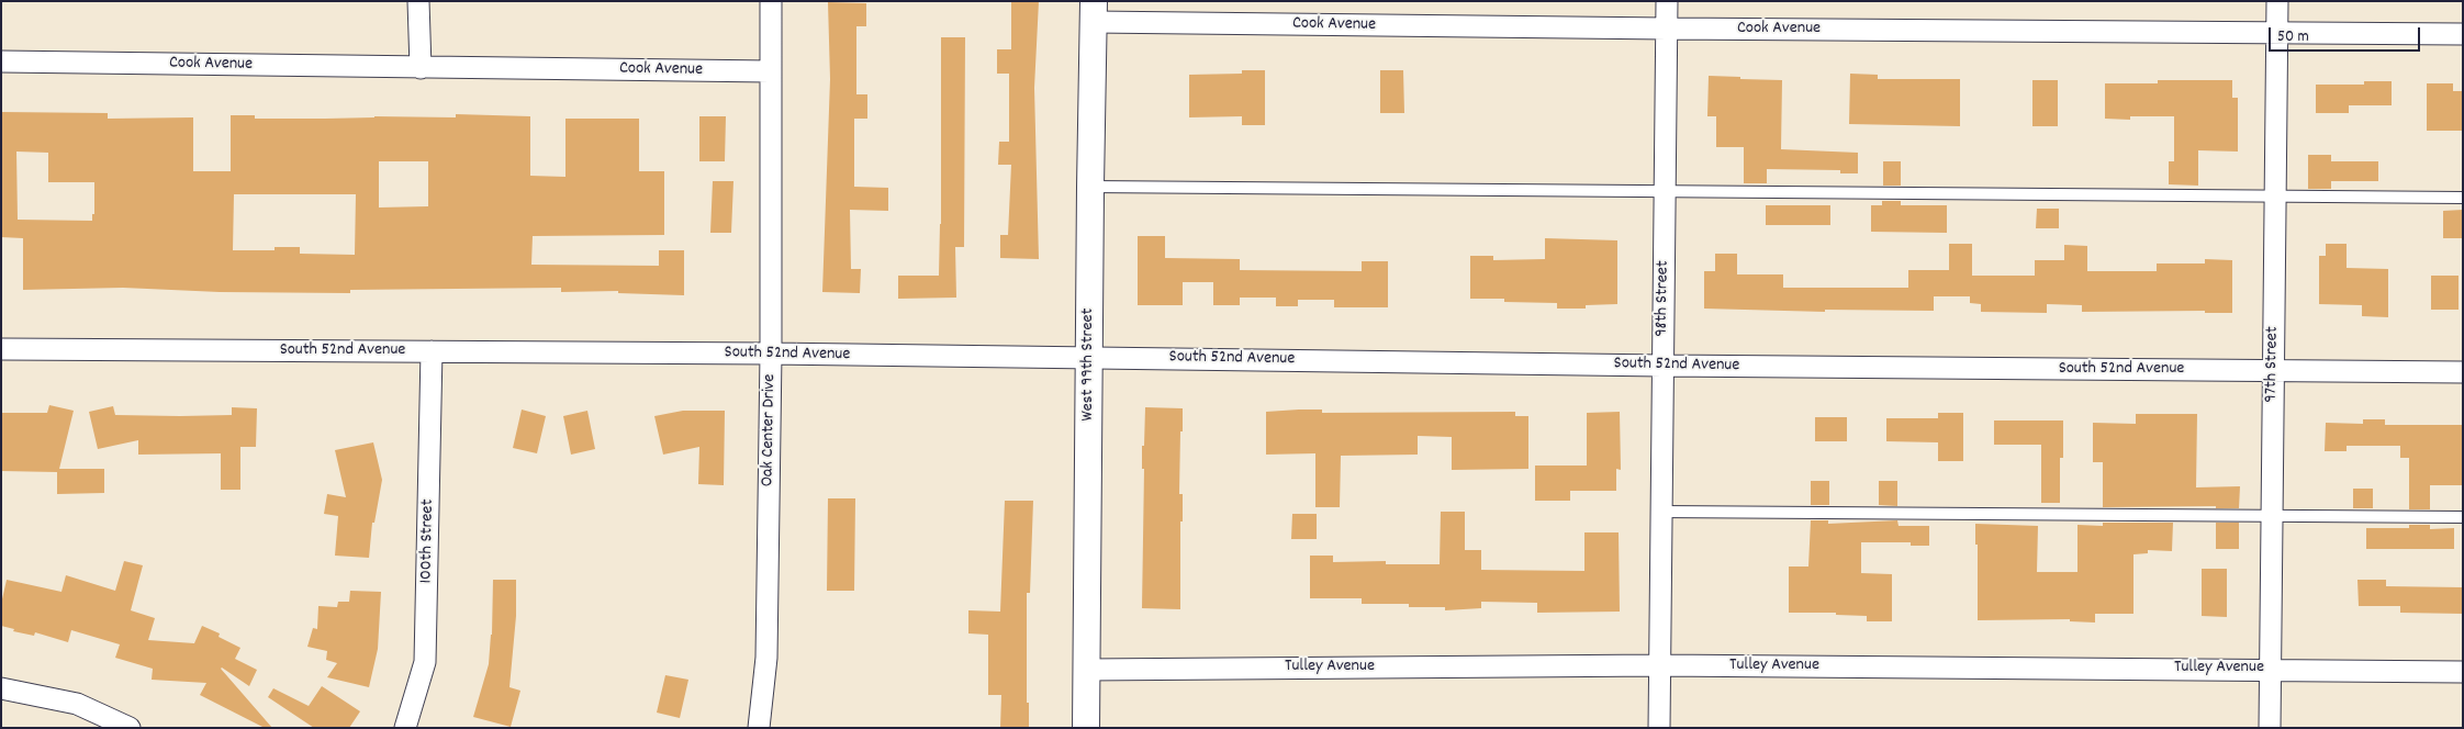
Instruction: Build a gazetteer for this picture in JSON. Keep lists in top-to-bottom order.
{
  "streets": {
    "street": [
      "Cook Avenue",
      "98th Street",
      "South 52nd Avenue",
      "West 99th Street",
      "97th Street",
      "Oak Center Drive",
      "100th Street",
      "Tulley Avenue"
    ]
  },
  "crossings": [
    ["Cook Avenue", "98th Street"],
    ["Cook Avenue", "West 99th Street"],
    ["Cook Avenue", "97th Street"],
    ["Cook Avenue", "Oak Center Drive"],
    ["98th Street", "South 52nd Avenue"],
    ["98th Street", "Tulley Avenue"],
    ["South 52nd Avenue", "West 99th Street"],
    ["South 52nd Avenue", "97th Street"],
    ["South 52nd Avenue", "Oak Center Drive"],
    ["South 52nd Avenue", "100th Street"],
    ["West 99th Street", "Tulley Avenue"],
    ["97th Street", "Tulley Avenue"]
  ],
  "scale_bar": "50 m"
}
